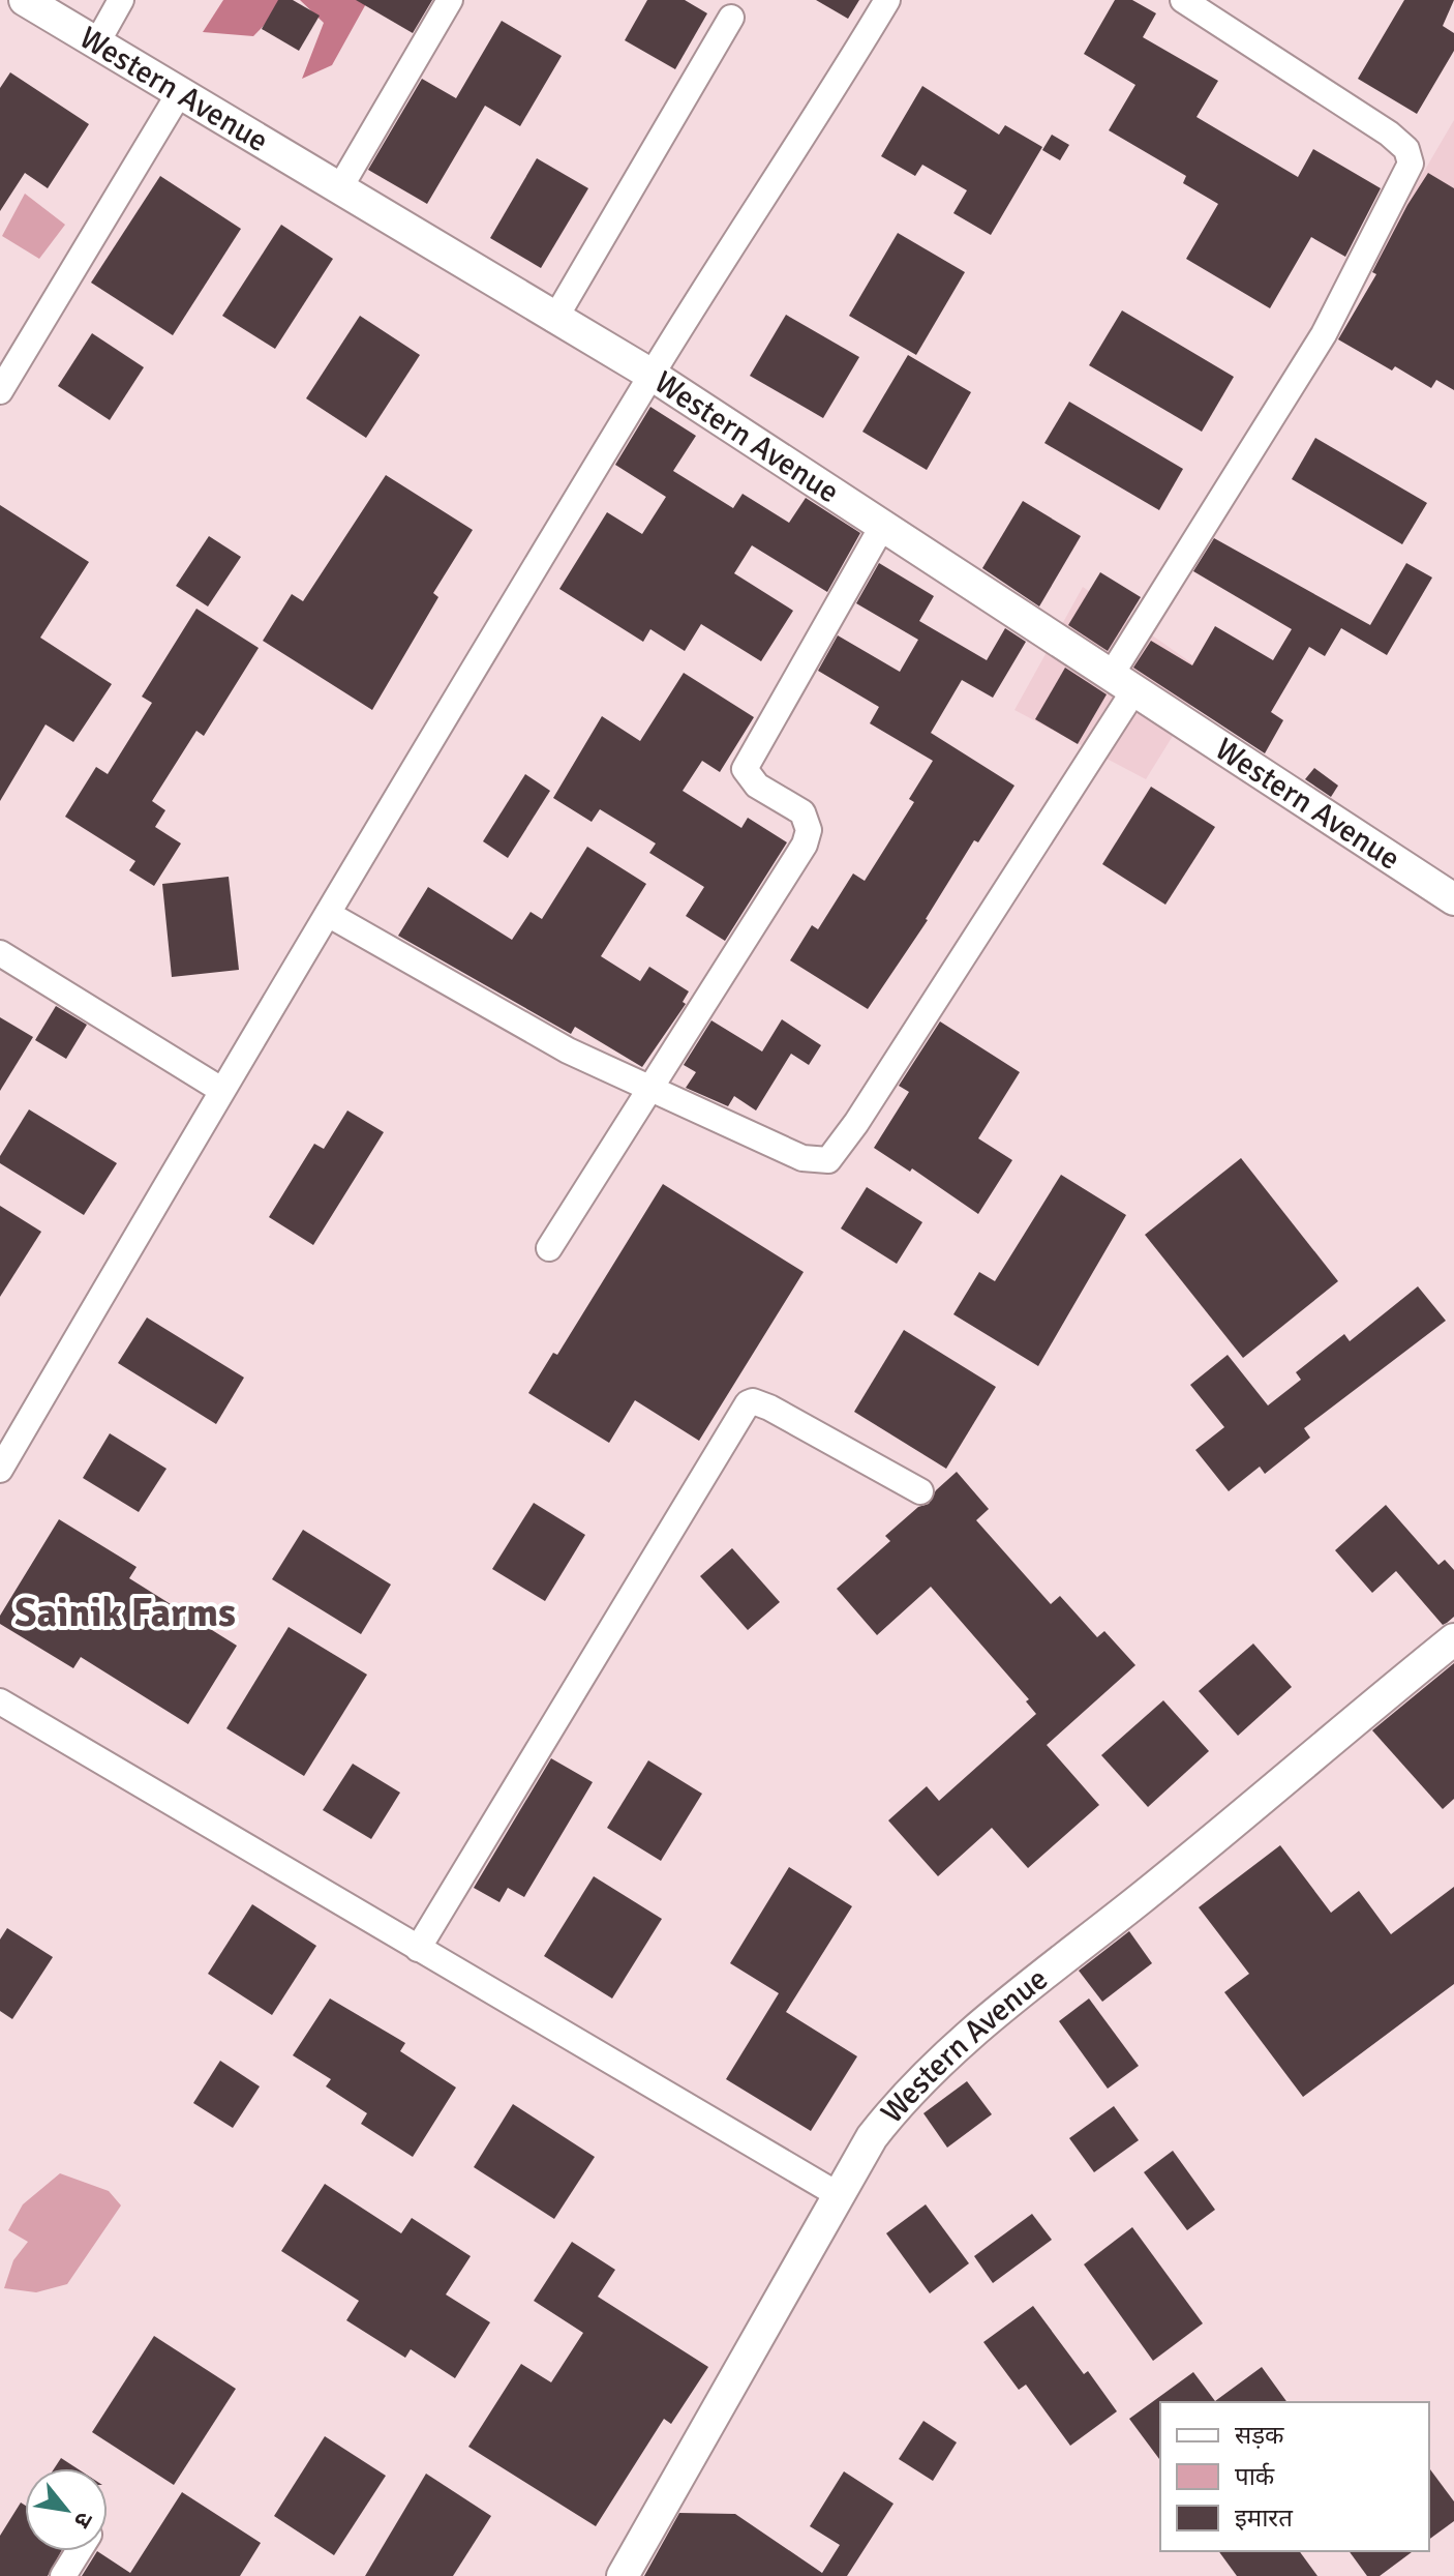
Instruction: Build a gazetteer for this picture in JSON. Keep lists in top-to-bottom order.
{
  "streets": {
    "street": ["Western Avenue"]
  },
  "districts": ["Sainik Farms"],
  "legend": ["सड़क", "पार्क", "इमारत"],
  "north": "bottom right"
}
